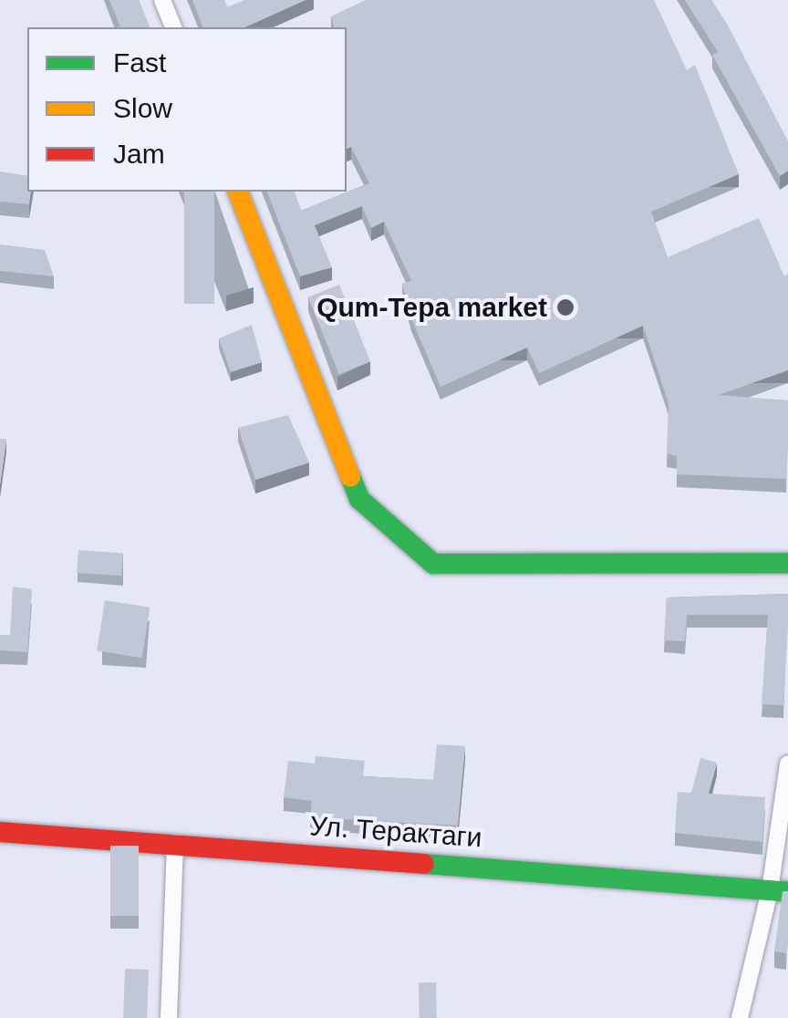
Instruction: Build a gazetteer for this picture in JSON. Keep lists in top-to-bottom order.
{
  "streets": {
    "street": ["Ул. Терактаги"]
  },
  "places": ["Qum-Tepa market"],
  "legend": ["Fast", "Slow", "Jam"]
}
